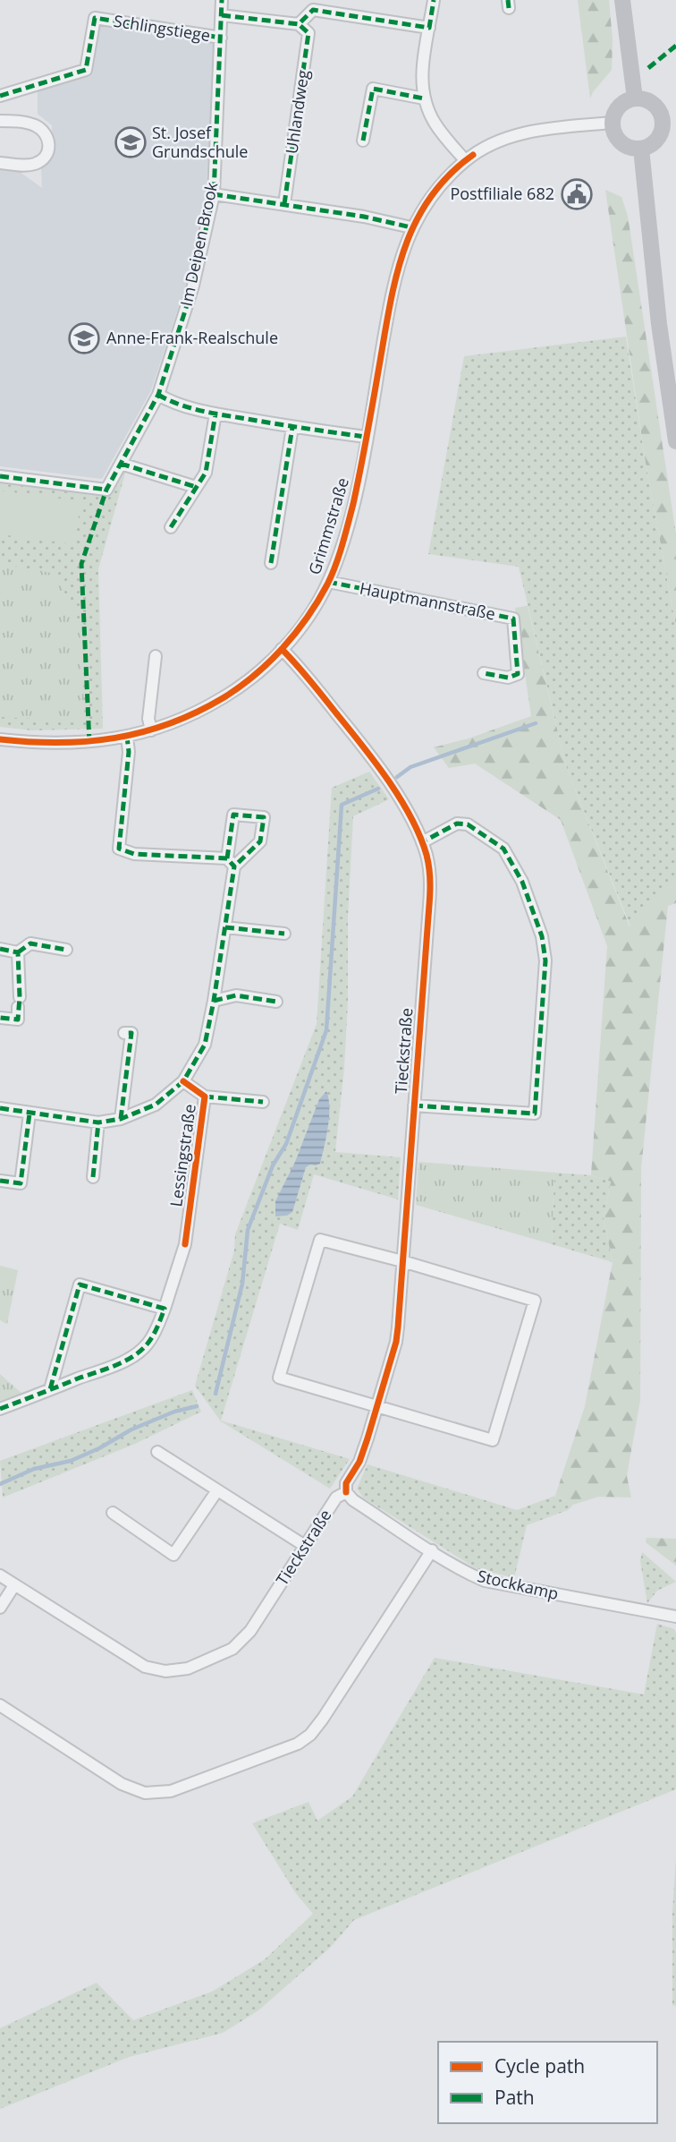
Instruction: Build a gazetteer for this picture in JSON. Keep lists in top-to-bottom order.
{
  "streets": {
    "street": [
      "Schlingstiege",
      "Uhlandweg",
      "Im Deipen Brook",
      "Grimmstraße",
      "Hauptmannstraße",
      "Tieckstraße",
      "Lessingstraße",
      "Stockkamp"
    ]
  },
  "crossings": [
    ["Schlingstiege", "Im Deipen Brook"],
    ["Grimmstraße", "Hauptmannstraße"],
    ["Grimmstraße", "Tieckstraße"],
    ["Grimmstraße", "Lessingstraße"],
    ["Tieckstraße", "Stockkamp"]
  ],
  "places": {
    "school or university": ["St. Josef Grundschule", "Anne-Frank-Realschule"],
    "public building": ["Postfiliale 682"]
  },
  "legend": ["Cycle path", "Path"]
}
